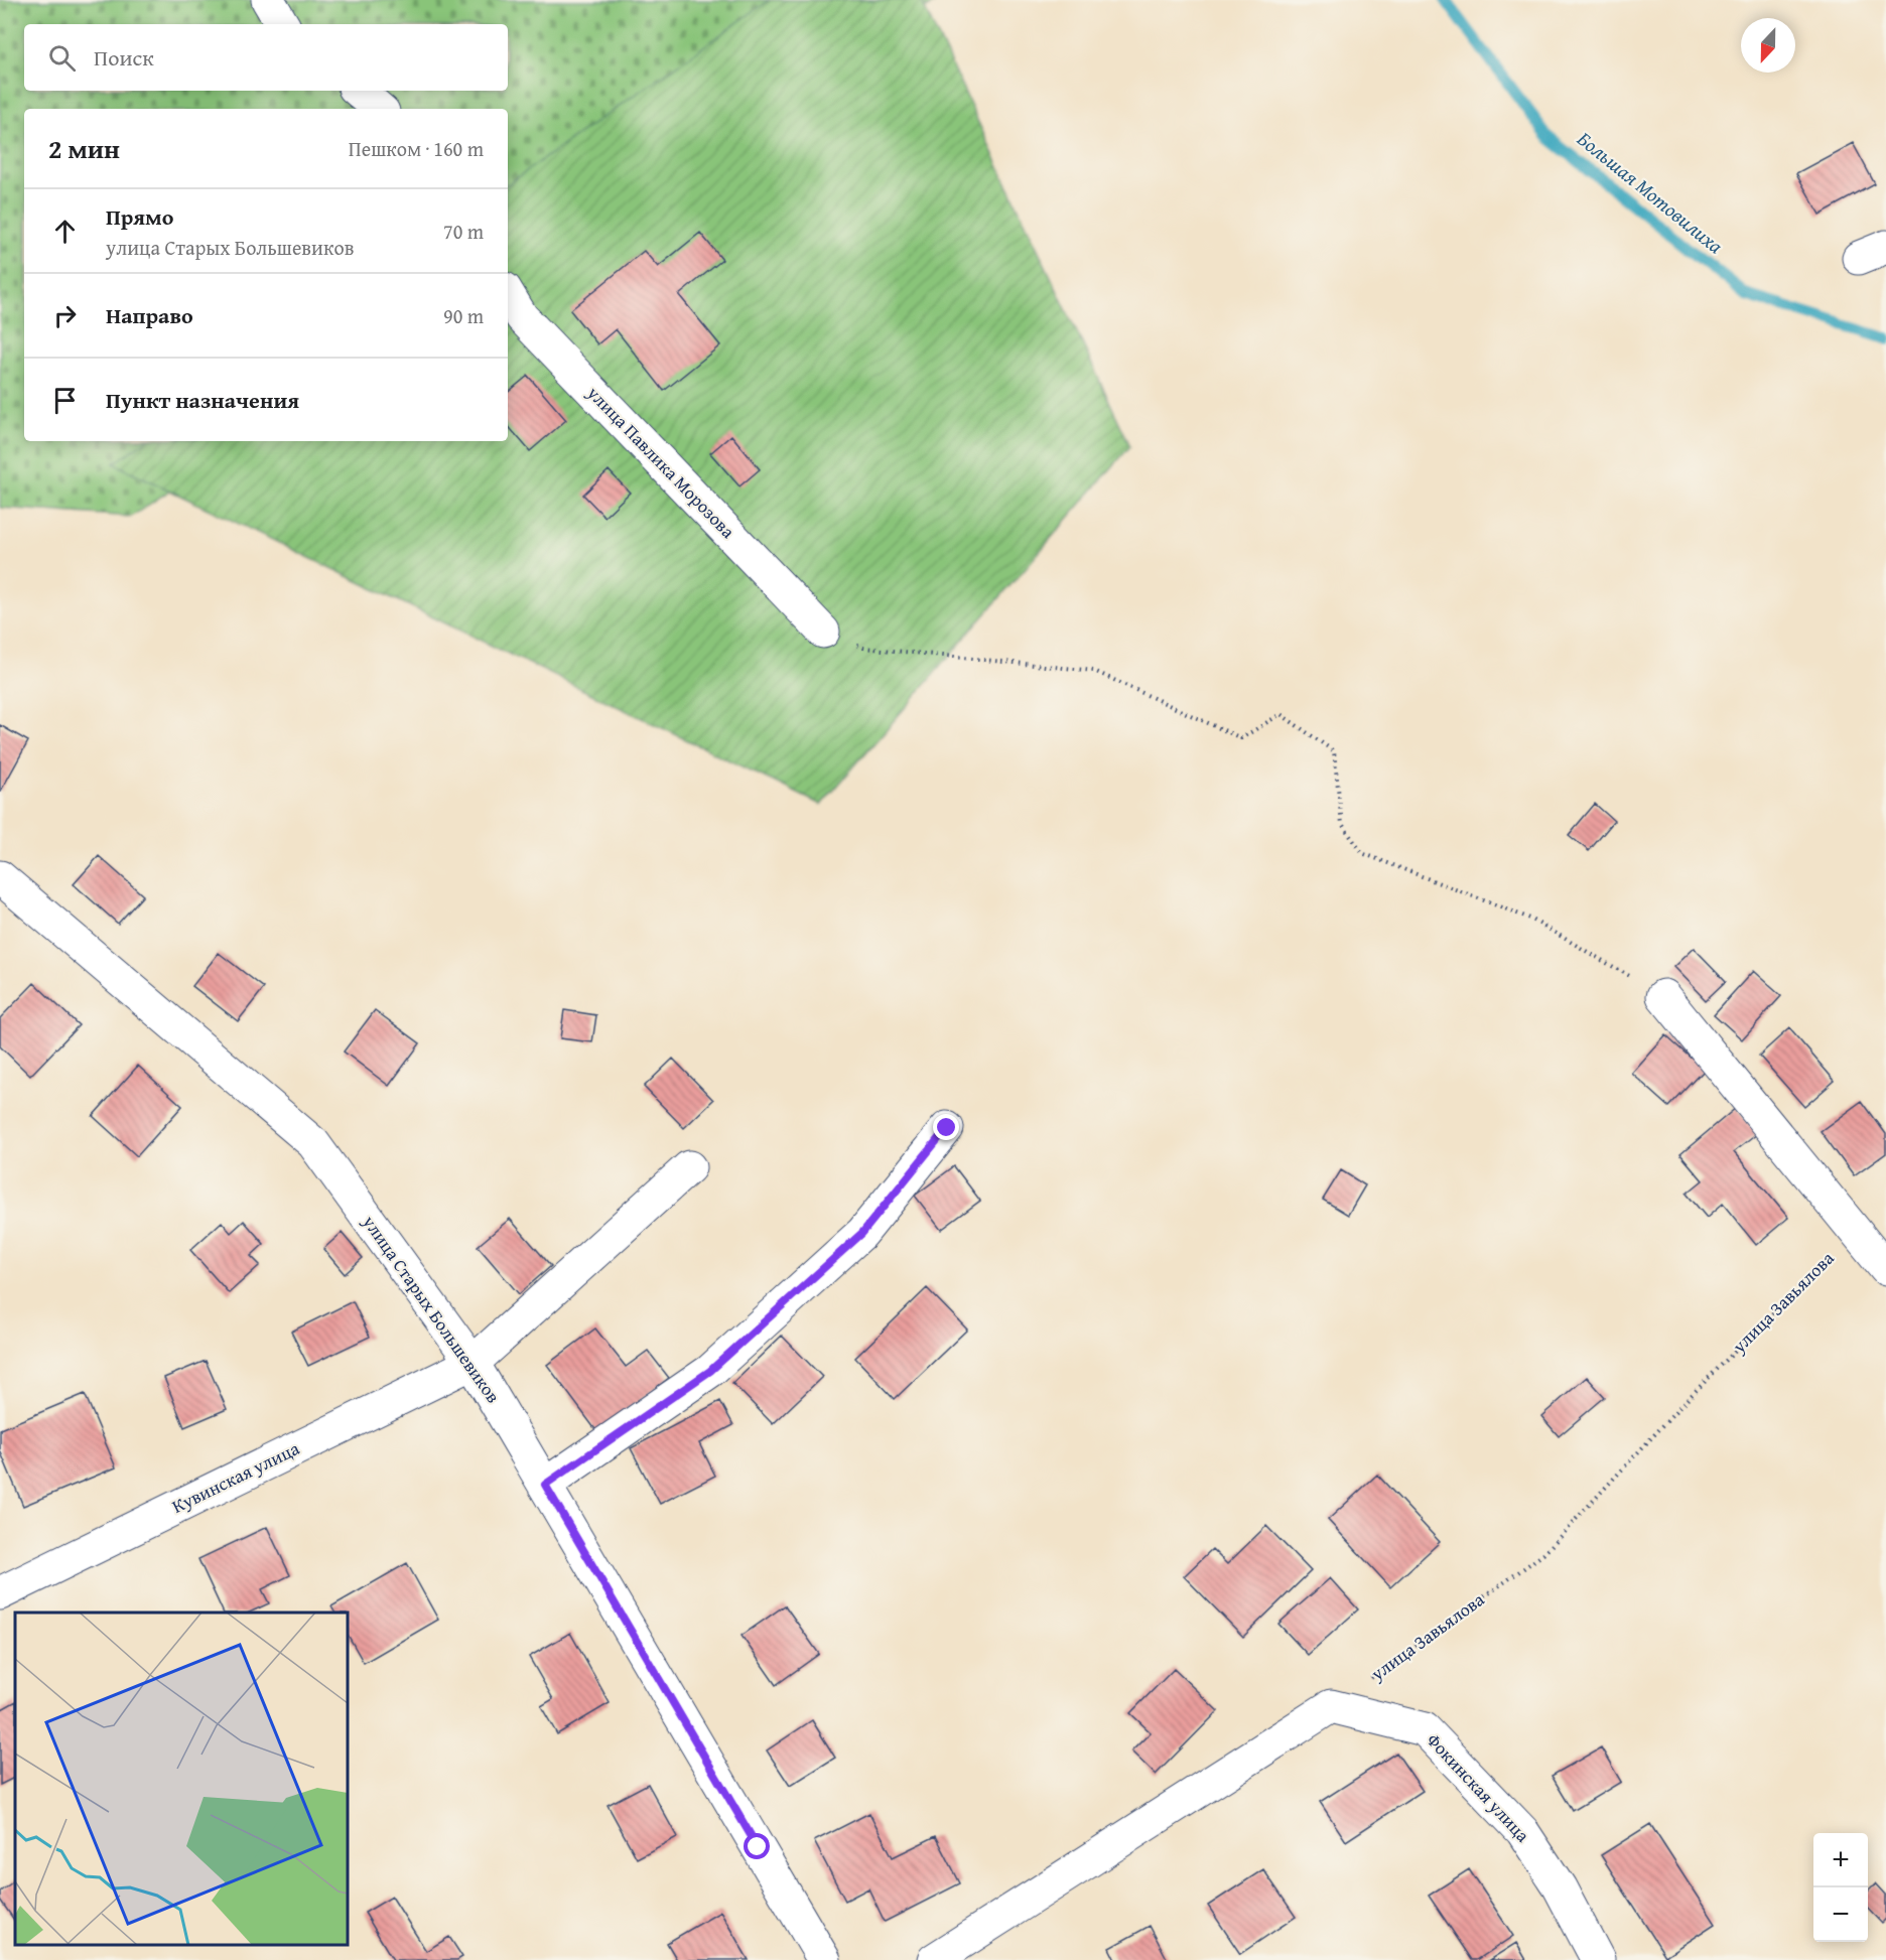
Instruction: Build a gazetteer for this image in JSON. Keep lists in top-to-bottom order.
{
  "streets": {
    "street": [
      "улица Павлика Морозова",
      "улица Старых Большевиков",
      "Кувинская улица",
      "Фокинская улица"
    ],
    "path": ["улица Завьялова"]
  },
  "crossings": [
    ["улица Завьялова", "Фокинская улица"],
    ["улица Старых Большевиков", "Кувинская улица"]
  ],
  "water": ["Большая Мотовилиха"],
  "north": "bottom",
  "page": {
    "search": "Поиск",
    "heading": ["2 мин", "Пешком · 160 m"],
    "list": [
      ["Прямо", "улица Старых Большевиков", "70 m"],
      ["Направо", "90 m"],
      "Пункт назначения"
    ],
    "map_buttons": ["+", "−"]
  }
}
